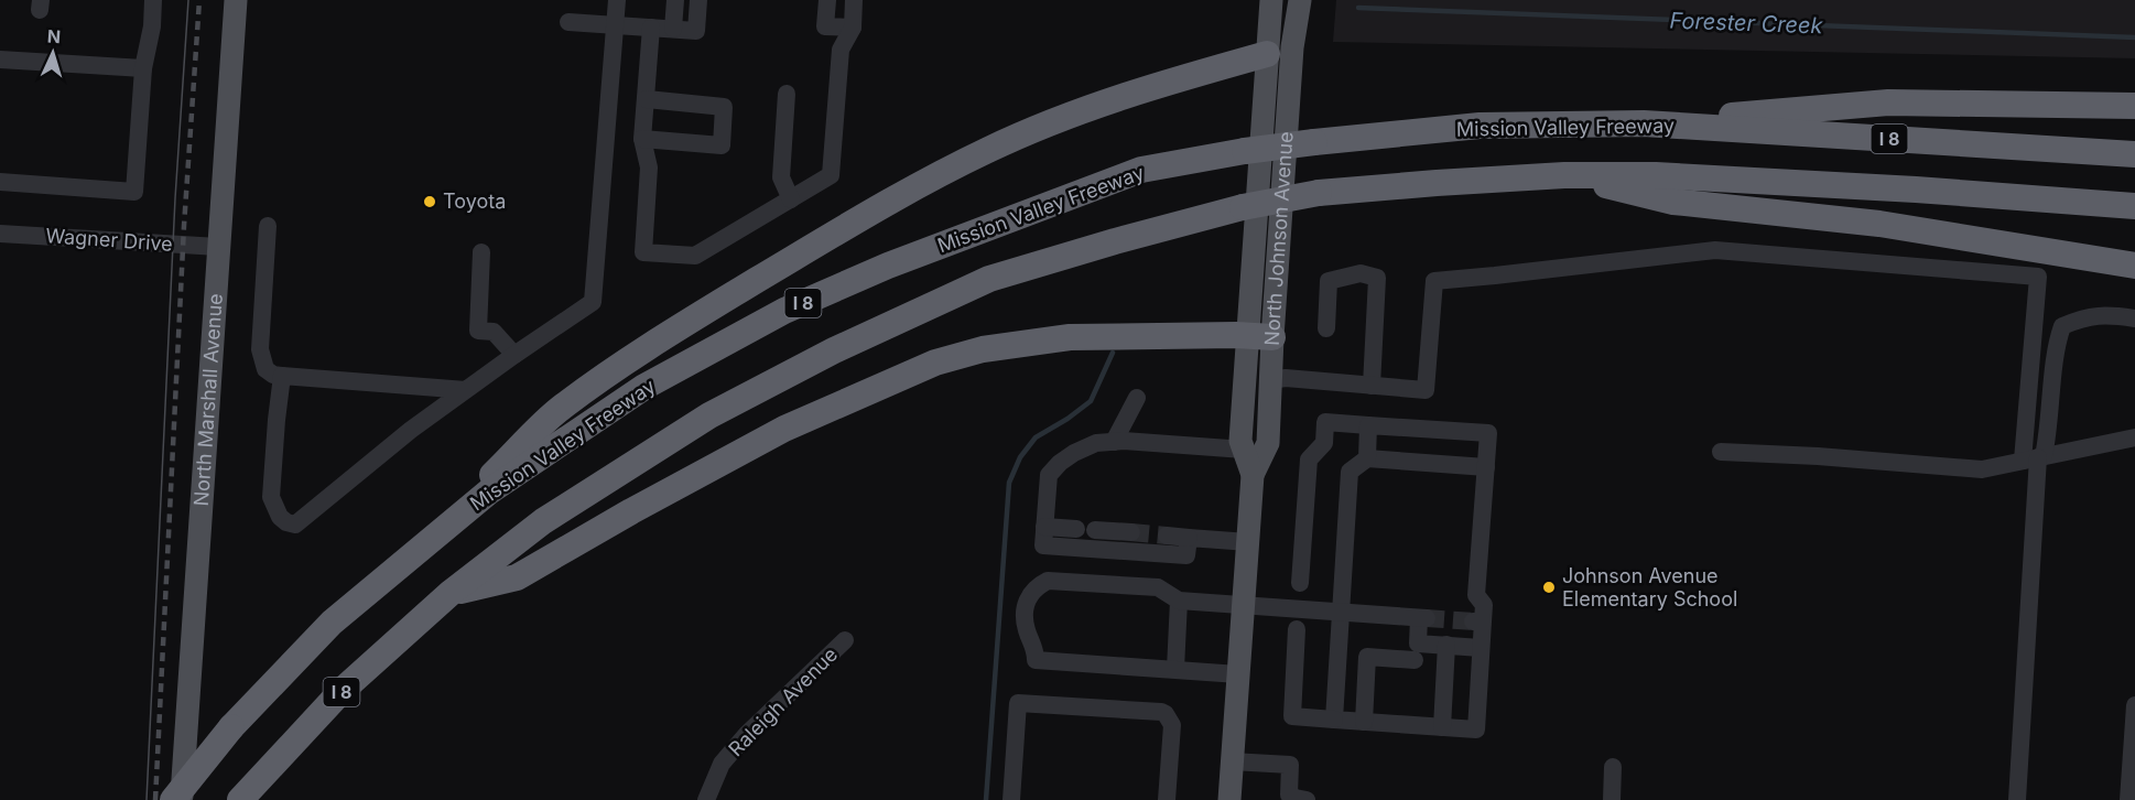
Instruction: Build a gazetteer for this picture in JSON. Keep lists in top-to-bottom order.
{
  "streets": {
    "highway": ["Mission Valley Freeway", "I 8"],
    "main road": ["North Johnson Avenue", "North Marshall Avenue"],
    "street": ["Wagner Drive", "Raleigh Avenue"]
  },
  "crossings": [
    ["Wagner Drive", "North Marshall Avenue"]
  ],
  "water": ["Forester Creek"],
  "places": ["Toyota", "Johnson Avenue Elementary School"],
  "north": "top"
}
